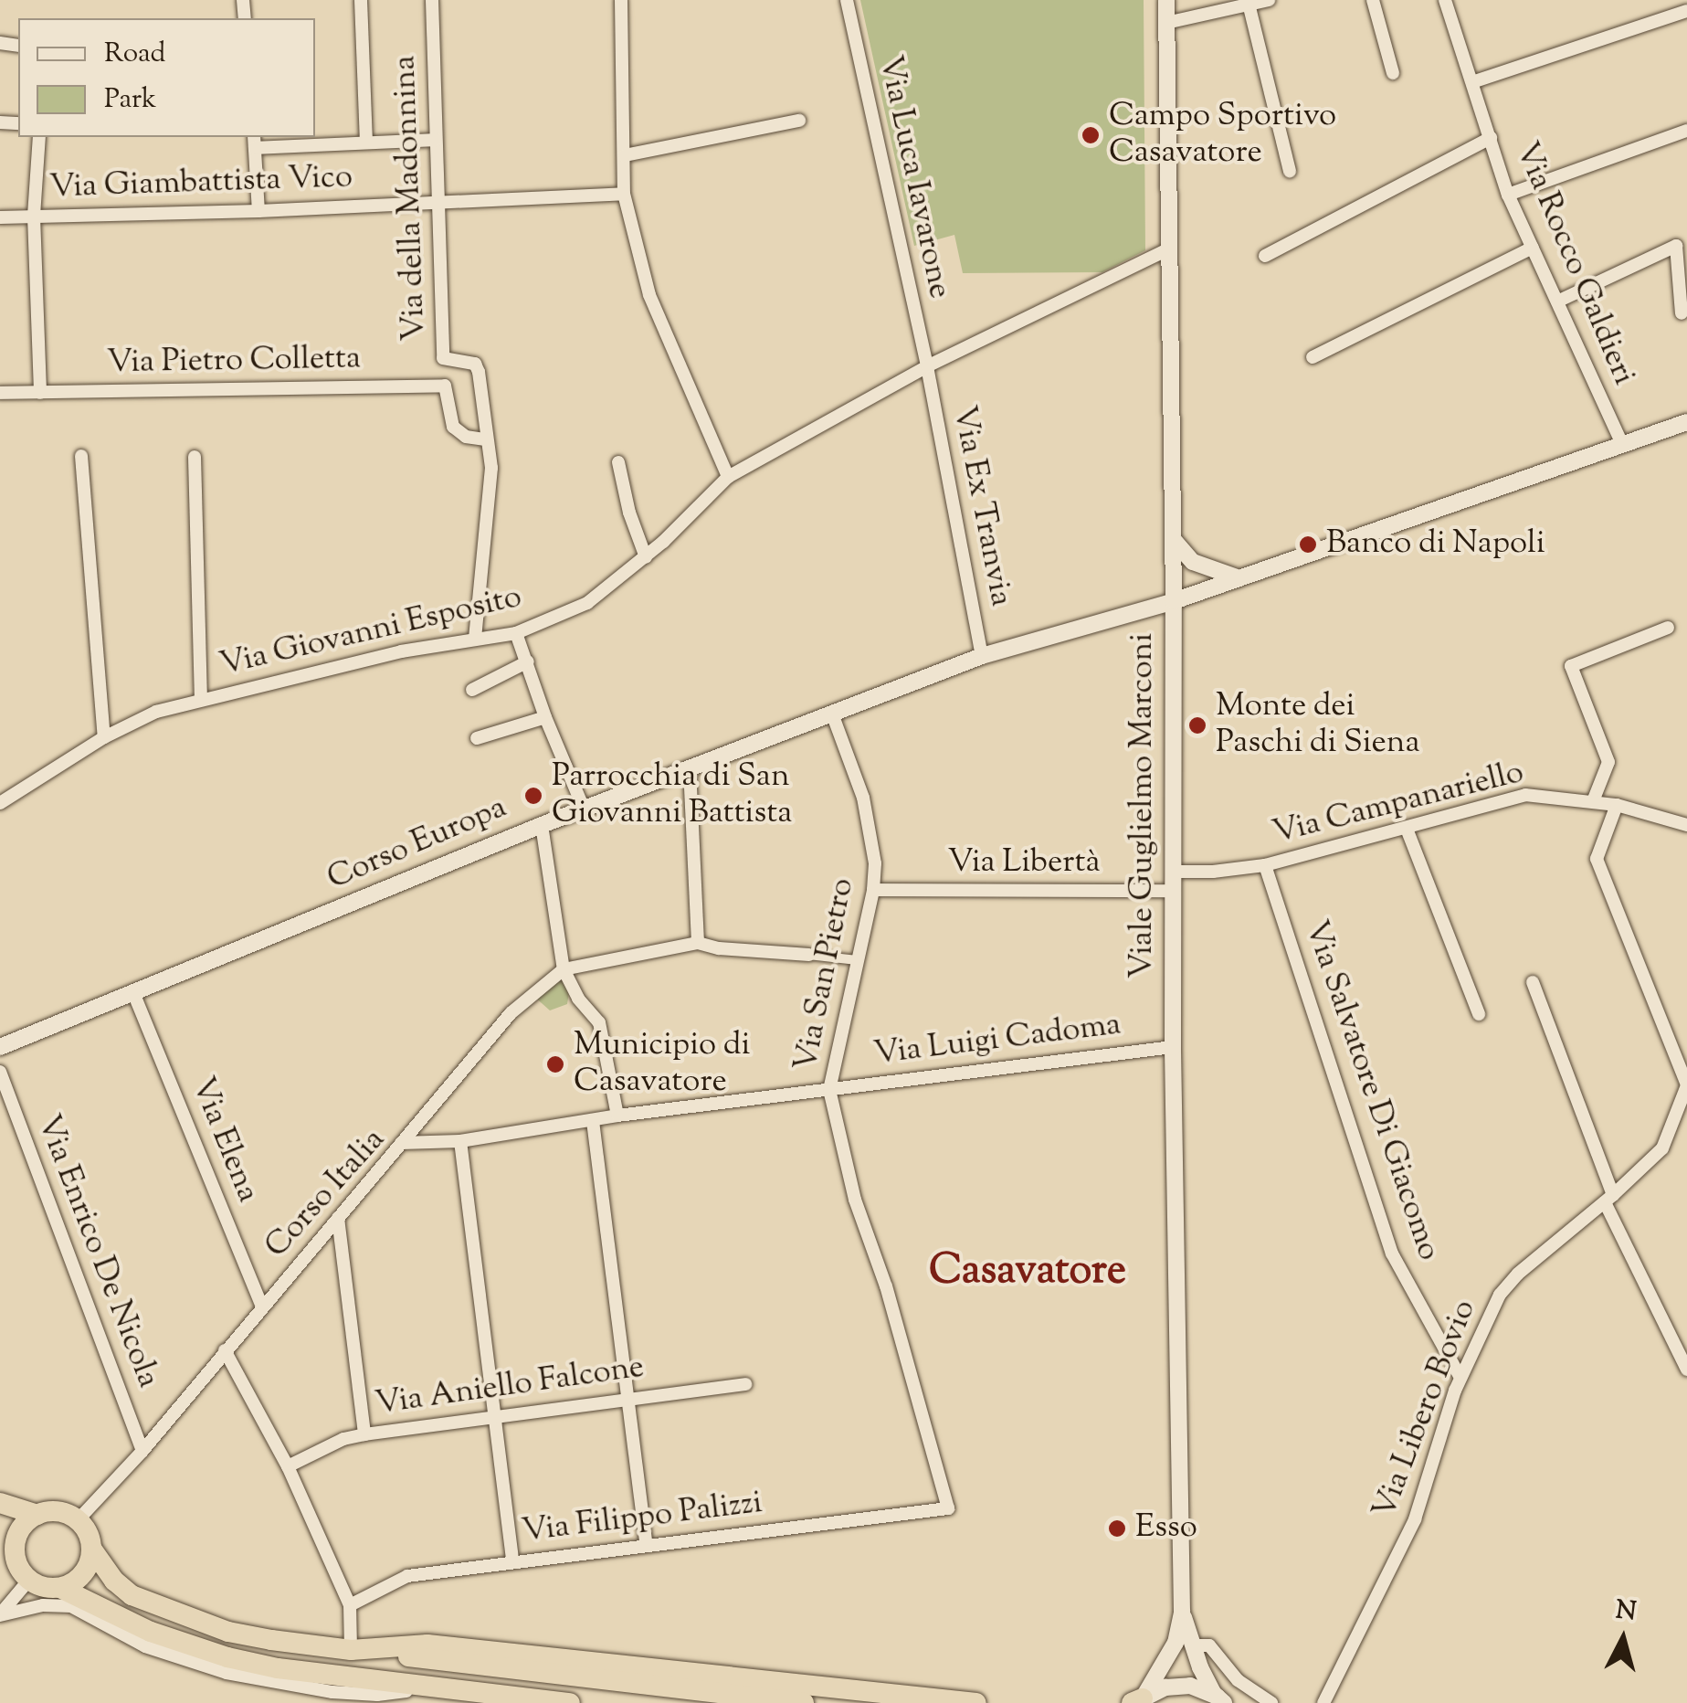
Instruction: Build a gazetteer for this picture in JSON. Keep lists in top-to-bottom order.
{
  "streets": {
    "street": [
      "Via Luca Iavarone",
      "Via Giambattista Vico",
      "Via della Madonnina",
      "Via Rocco Galdieri",
      "Via Pietro Colletta",
      "Via Ex Tranvia",
      "Via Giovanni Esposito",
      "Via Campanariello",
      "Viale Guglielmo Marconi",
      "Corso Europa",
      "Via Libertà",
      "Via San Pietro",
      "Via Luigi Cadoma",
      "Via Salvatore Di Giacomo",
      "Via Elena",
      "Corso Italia",
      "Via Enrico De Nicola",
      "Via Aniello Falcone",
      "Via Libero Bovio",
      "Via Filippo Palizzi"
    ]
  },
  "crossings": [
    ["Via Luca Iavarone", "Via Ex Tranvia"],
    ["Via Luca Iavarone", "Via Giovanni Esposito"],
    ["Via Giambattista Vico", "Via della Madonnina"],
    ["Via della Madonnina", "Via Giovanni Esposito"],
    ["Via Rocco Galdieri", "Corso Europa"],
    ["Via Ex Tranvia", "Via Giovanni Esposito"],
    ["Via Ex Tranvia", "Corso Europa"],
    ["Via Giovanni Esposito", "Viale Guglielmo Marconi"],
    ["Via Campanariello", "Viale Guglielmo Marconi"],
    ["Via Campanariello", "Via Salvatore Di Giacomo"],
    ["Viale Guglielmo Marconi", "Corso Europa"],
    ["Viale Guglielmo Marconi", "Via Libertà"],
    ["Viale Guglielmo Marconi", "Via Luigi Cadoma"],
    ["Corso Europa", "Via San Pietro"],
    ["Corso Europa", "Via Elena"],
    ["Via Libertà", "Via San Pietro"],
    ["Via San Pietro", "Via Luigi Cadoma"],
    ["Via San Pietro", "Corso Italia"],
    ["Via San Pietro", "Via Filippo Palizzi"],
    ["Via Luigi Cadoma", "Corso Italia"],
    ["Via Salvatore Di Giacomo", "Via Libero Bovio"],
    ["Via Elena", "Corso Italia"],
    ["Corso Italia", "Via Enrico De Nicola"]
  ],
  "districts": ["Casavatore"],
  "places": [
    "Campo Sportivo Casavatore",
    "Banco di Napoli",
    "Monte dei Paschi di Siena",
    "Parrocchia di San Giovanni Battista",
    "Municipio di Casavatore",
    "Esso"
  ],
  "legend": ["Road", "Park"],
  "north": "top"
}
